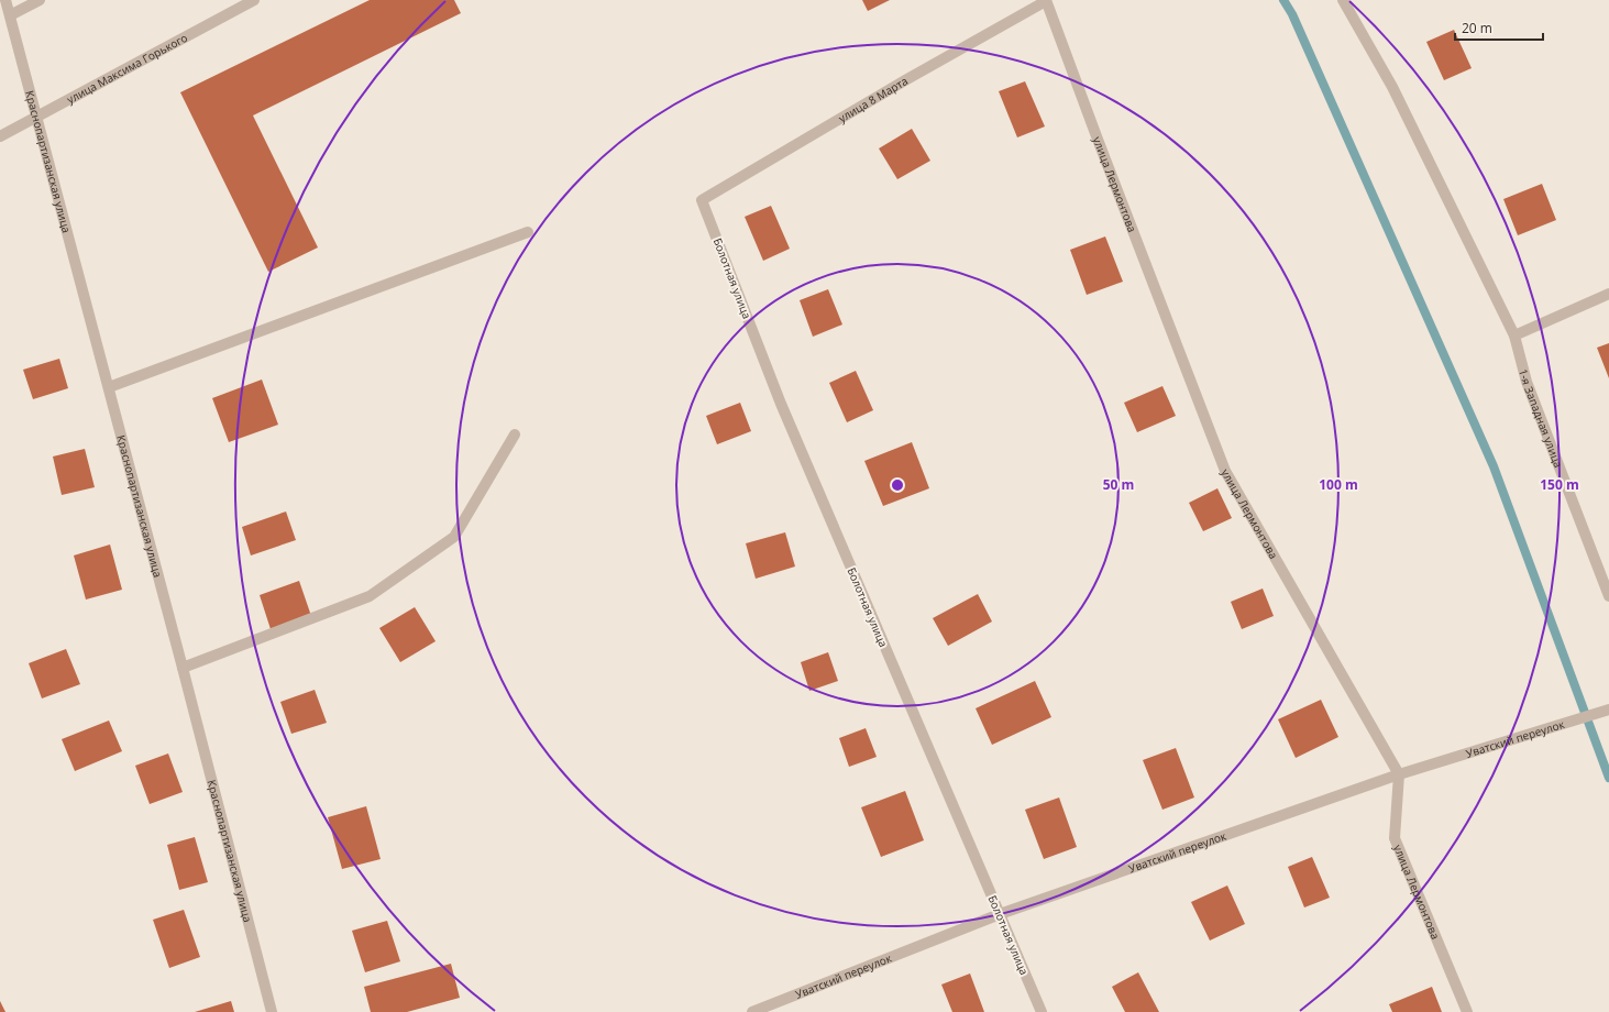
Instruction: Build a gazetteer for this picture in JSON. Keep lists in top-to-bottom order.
{
  "streets": {
    "street": [
      "улица Максима Горького",
      "улица 8 Марта",
      "Краснопартизанская улица",
      "улица Лермонтова",
      "Болотная улица",
      "1-я Западная улица",
      "Уватский переулок"
    ]
  },
  "crossings": [
    ["улица Максима Горького", "Краснопартизанская улица"],
    ["улица 8 Марта", "улица Лермонтова"],
    ["улица 8 Марта", "Болотная улица"],
    ["улица Лермонтова", "Уватский переулок"],
    ["Болотная улица", "Уватский переулок"]
  ],
  "scale_bar": "20 m",
  "rings": ["50 m", "100 m", "150 m"]
}
